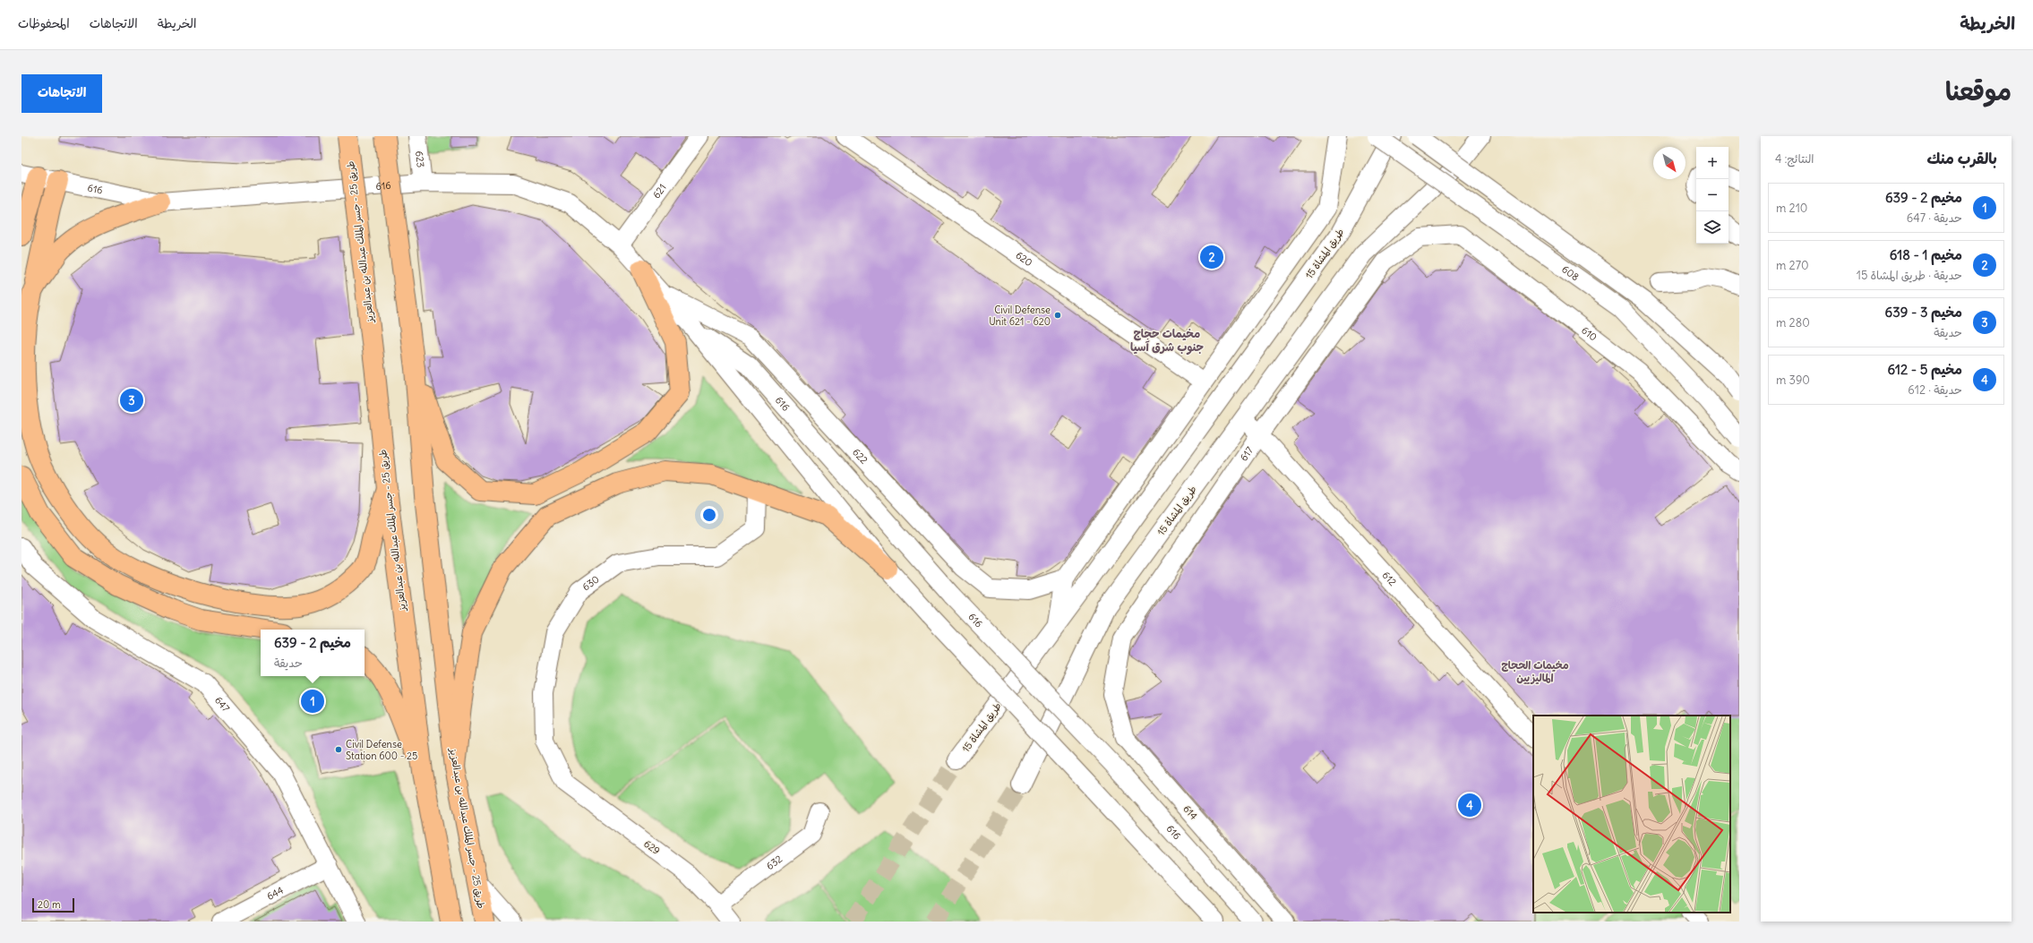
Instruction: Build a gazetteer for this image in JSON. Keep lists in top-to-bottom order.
{
  "streets": {
    "main road": ["طريق 25 - جسر الملك عبدالله بن عبدالعزيز"],
    "street": [
      "623",
      "616",
      "621",
      "طريق المشاة 15",
      "620",
      "608",
      "610",
      "617",
      "622",
      "612",
      "630",
      "647",
      "614",
      "629",
      "632",
      "644"
    ]
  },
  "crossings": [
    ["623", "616"],
    ["616", "621"],
    ["616", "622"],
    ["طريق المشاة 15", "620"],
    ["طريق المشاة 15", "622"],
    ["طريق المشاة 15", "612"],
    ["610", "617"],
    ["617", "612"],
    ["617", "614"],
    ["630", "629"],
    ["647", "644"],
    ["629", "632"]
  ],
  "districts": ["مخيمات حجاج جنوب شرق آسيا", "مخيمات الحجاج الماليزيين"],
  "places": ["Civil Defense Unit 621 - 620", "Civil Defense Station 600 - 25"],
  "scale_bar": "20 m",
  "north": "bottom right",
  "page": {
    "header": "الخريطة",
    "nav": ["الخريطة", "الاتجاهات", "المحفوظات"],
    "title": "موقعنا",
    "buttons": "الاتجاهات",
    "heading": ["بالقرب منك", "النتائج: 4"],
    "map_buttons": ["+", "−"],
    "list": [
      {
        "mark": "1",
        "name": "مخيم 2 - 639",
        "note": "حديقة · 647",
        "value": "210 m"
      },
      {
        "mark": "2",
        "name": "مخيم 1 - 618",
        "note": "حديقة · طريق المشاة 15",
        "value": "270 m"
      },
      {
        "mark": "3",
        "name": "مخيم 3 - 639",
        "note": "حديقة",
        "value": "280 m"
      },
      {
        "mark": "4",
        "name": "مخيم 5 - 612",
        "note": "حديقة · 612",
        "value": "390 m"
      }
    ],
    "pins": [
      "2",
      "3",
      "1",
      "4"
    ],
    "popup": ["مخيم 2 - 639", "حديقة"],
    "scale": "20 m"
  }
}
